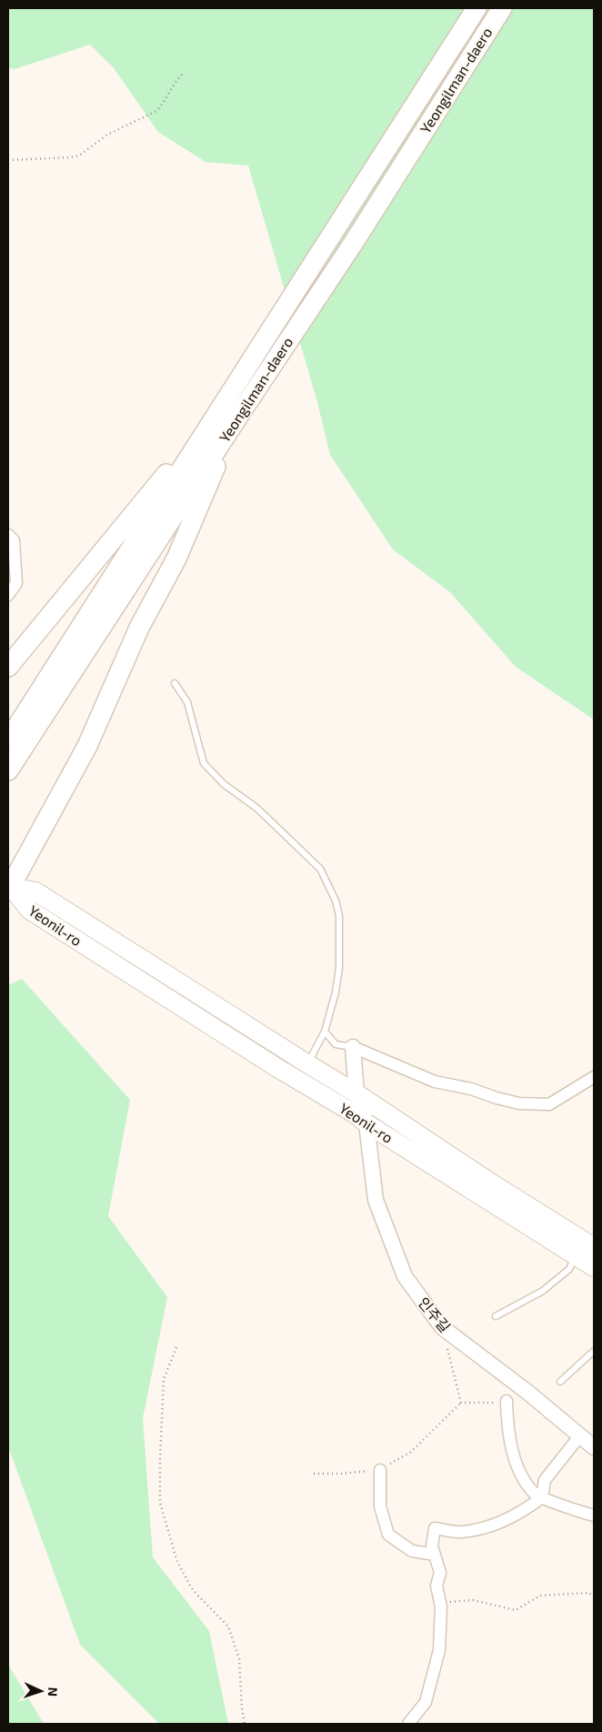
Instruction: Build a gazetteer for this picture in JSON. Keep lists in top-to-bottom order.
{
  "streets": {
    "highway": ["Yeongilman-daero"],
    "main road": ["Yeonil-ro"],
    "street": ["인주길"]
  },
  "crossings": [
    ["Yeonil-ro", "인주길"]
  ],
  "north": "right"
}
